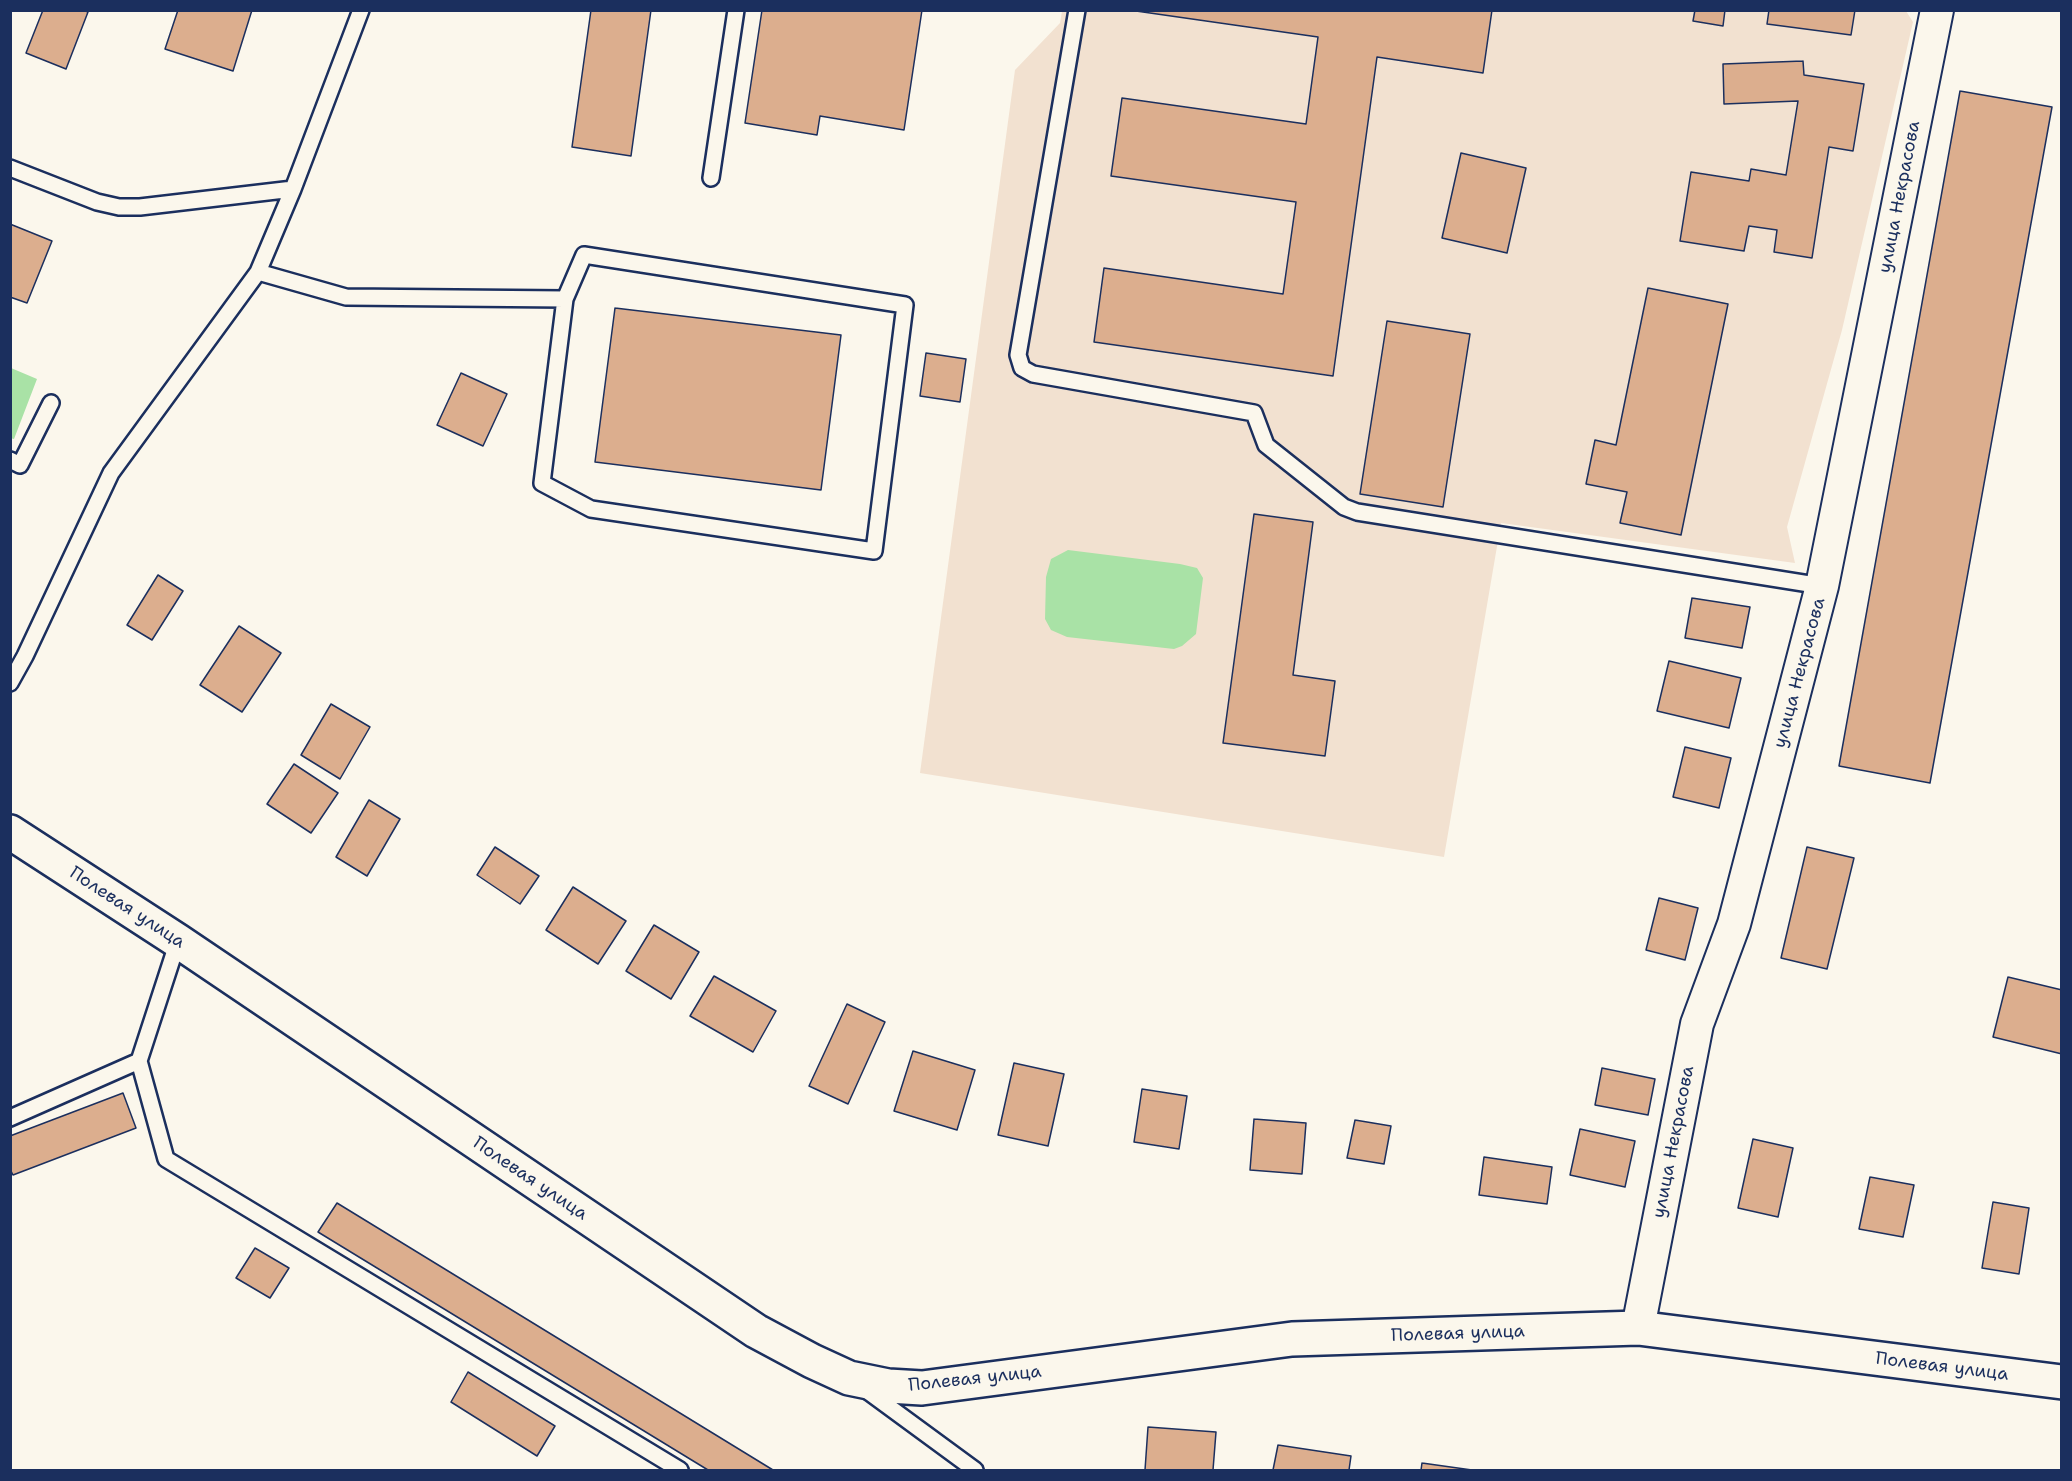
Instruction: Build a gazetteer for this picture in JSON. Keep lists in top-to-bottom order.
{
  "streets": {
    "street": ["улица Некрасова", "Полевая улица"]
  },
  "crossings": [
    ["улица Некрасова", "Полевая улица"]
  ]
}
